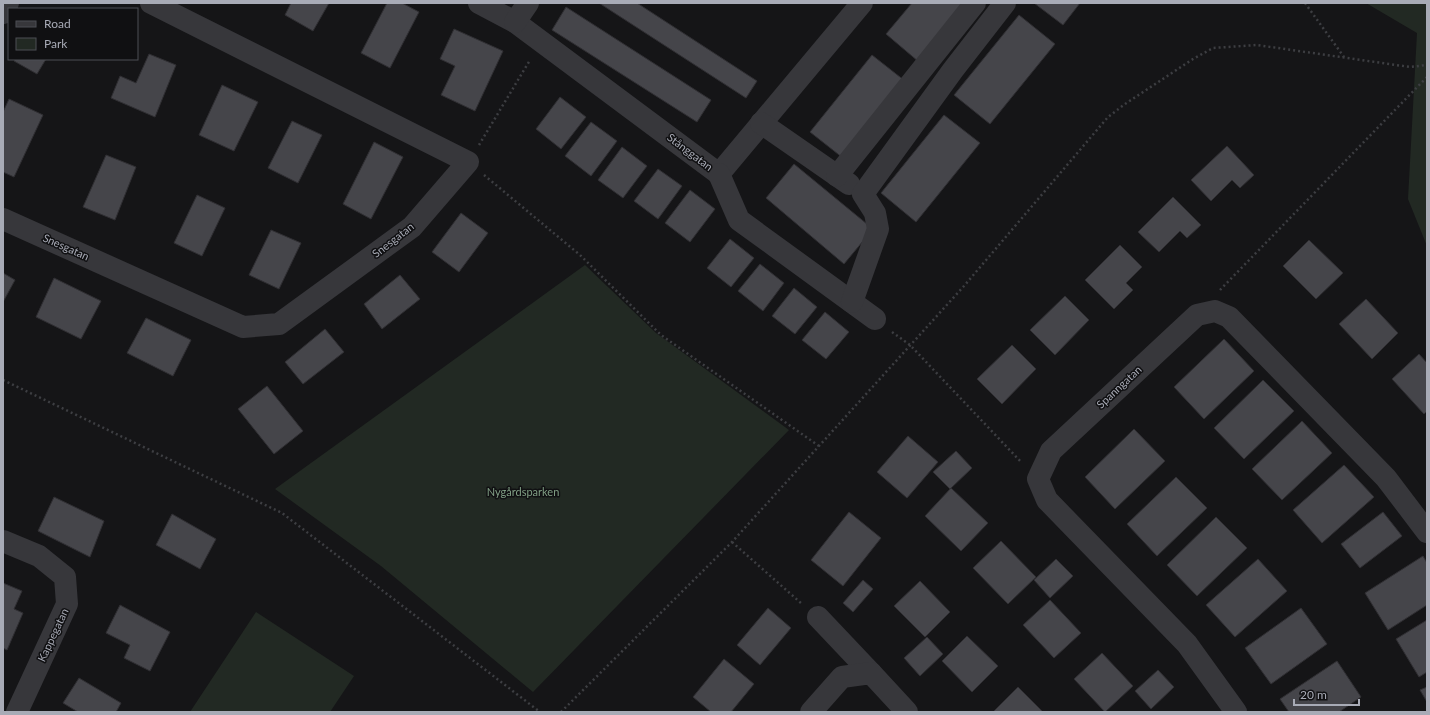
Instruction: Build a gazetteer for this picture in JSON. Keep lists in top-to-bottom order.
{
  "streets": {
    "street": [
      "Stånggatan",
      "Snesgatan",
      "Spanngatan",
      "Kappegatan"
    ]
  },
  "parks": ["Nygårdsparken"],
  "legend": ["Road", "Park"],
  "scale_bar": "20 m"
}
